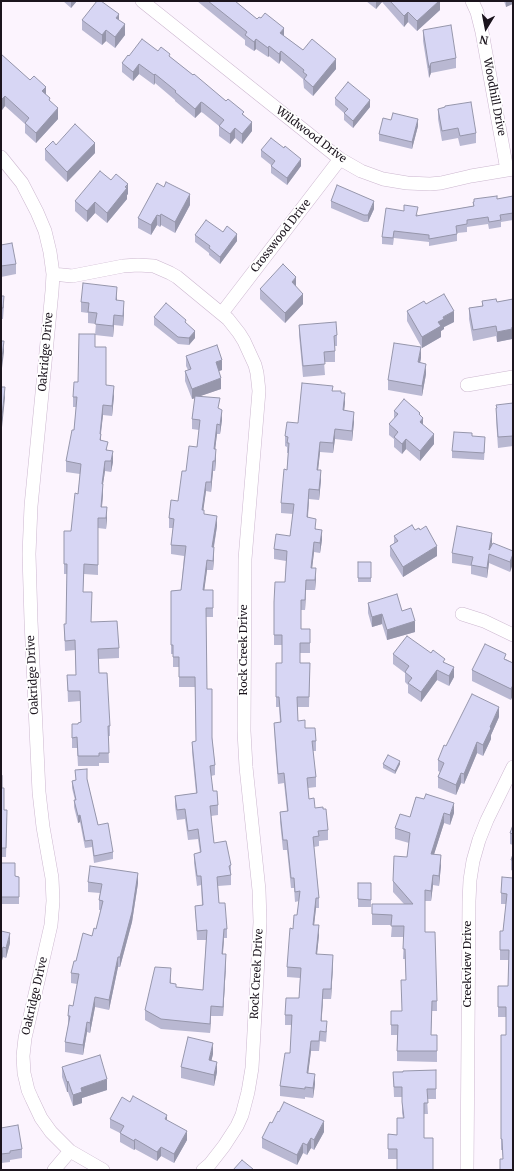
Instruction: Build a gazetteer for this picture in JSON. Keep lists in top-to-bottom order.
{
  "streets": {
    "street": [
      "Woodhill Drive",
      "Wildwood Drive",
      "Crosswood Drive",
      "Oakridge Drive",
      "Rock Creek Drive",
      "Creekview Drive"
    ]
  },
  "crossings": [
    ["Woodhill Drive", "Wildwood Drive"],
    ["Wildwood Drive", "Crosswood Drive"],
    ["Crosswood Drive", "Rock Creek Drive"],
    ["Oakridge Drive", "Rock Creek Drive"]
  ],
  "north": "bottom"
}
